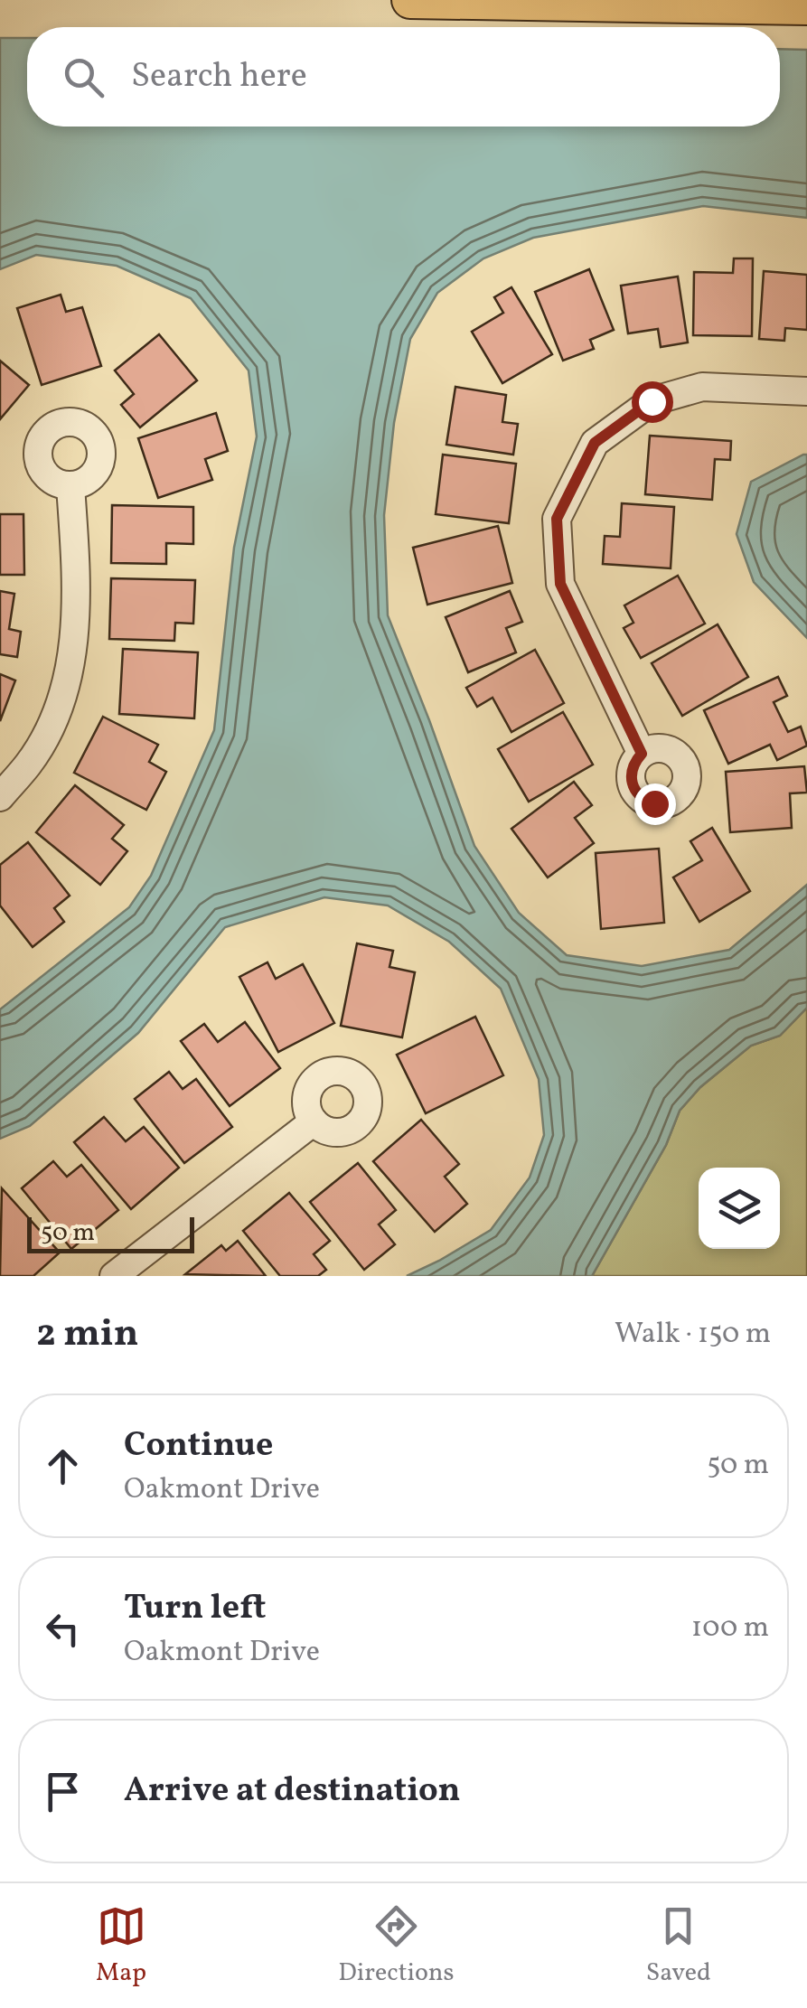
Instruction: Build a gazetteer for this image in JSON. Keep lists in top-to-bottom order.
{
  "scale_bar": "50 m",
  "page": {
    "search": "Search here",
    "scale": "50 m",
    "heading": ["2 min", "Walk · 150 m"],
    "list": [
      ["Continue", "Oakmont Drive", "50 m"],
      ["Turn left", "Oakmont Drive", "100 m"],
      "Arrive at destination"
    ],
    "nav": ["Map", "Directions", "Saved"]
  }
}
